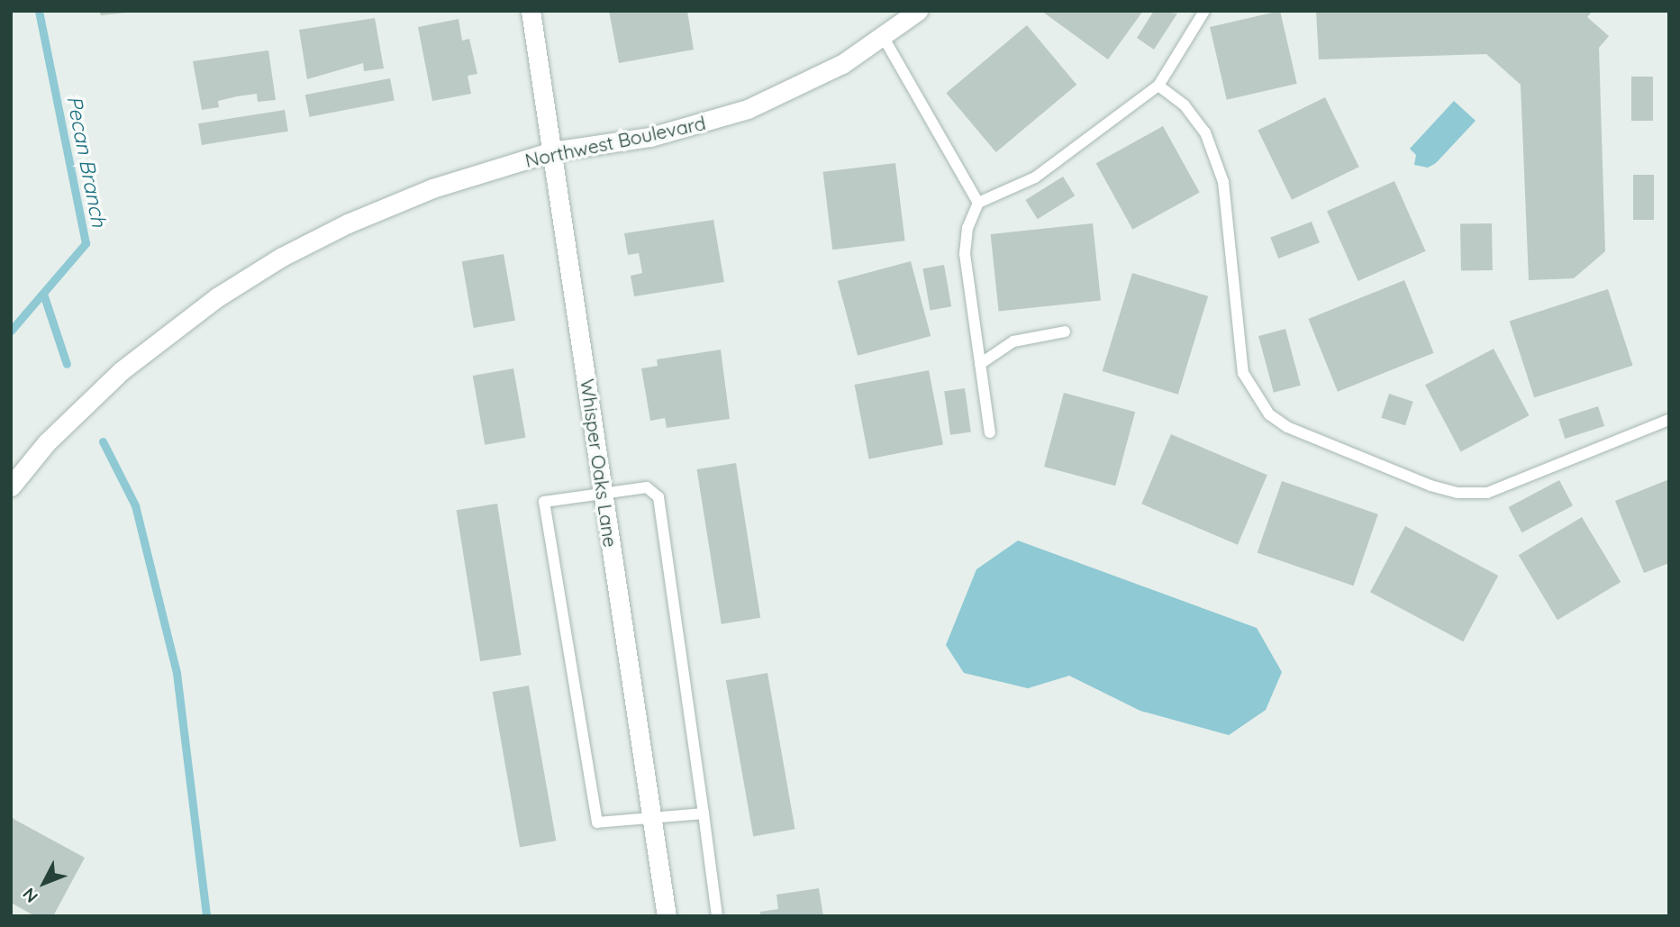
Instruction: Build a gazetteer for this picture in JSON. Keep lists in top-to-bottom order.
{
  "streets": {
    "street": ["Northwest Boulevard", "Whisper Oaks Lane"]
  },
  "crossings": [
    ["Northwest Boulevard", "Whisper Oaks Lane"]
  ],
  "water": ["Pecan Branch"],
  "north": "bottom left"
}
